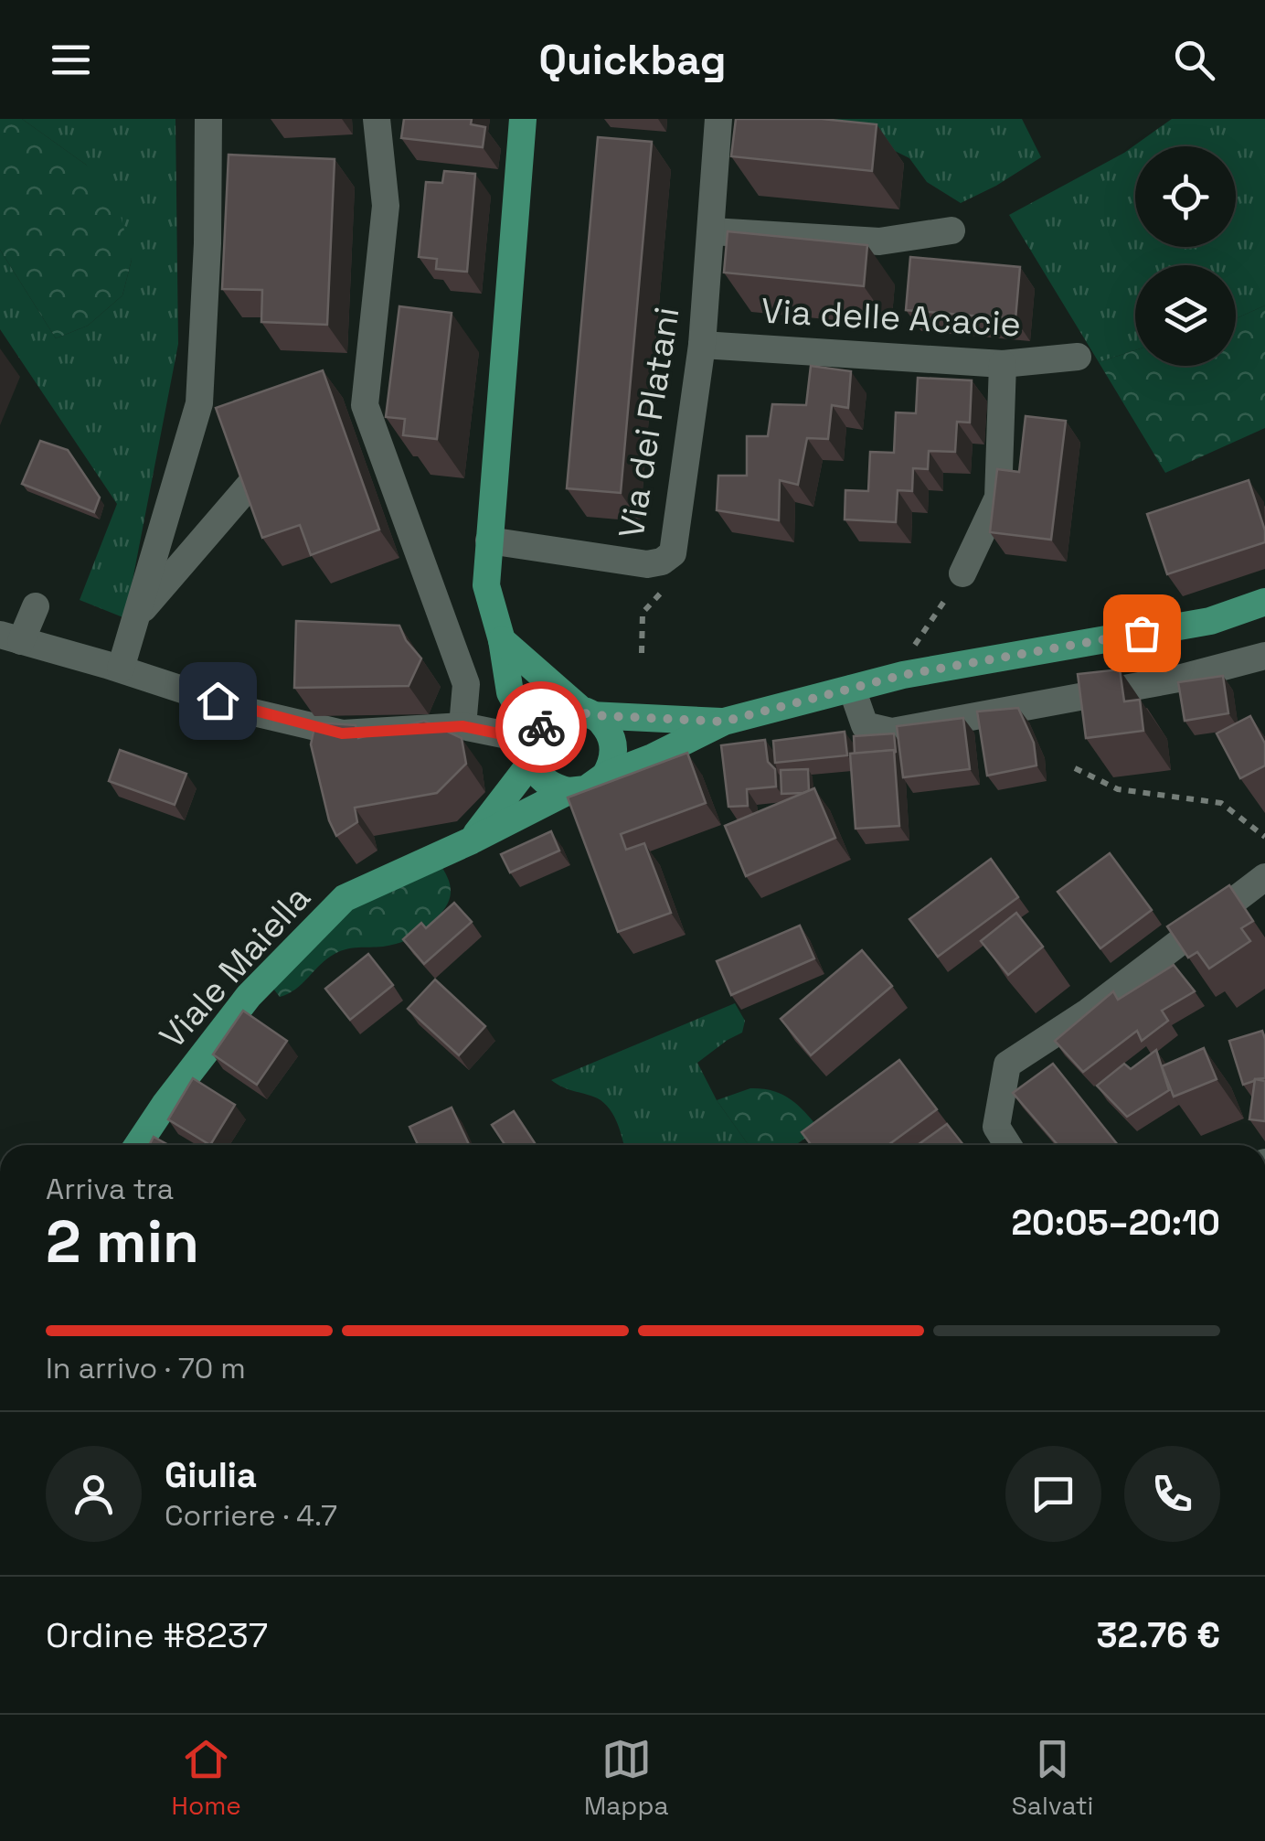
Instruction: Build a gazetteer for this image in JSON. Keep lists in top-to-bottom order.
{
  "streets": {
    "main road": ["Viale Maiella"],
    "street": ["Via delle Acacie", "Via dei Platani"]
  },
  "crossings": [
    ["Via delle Acacie", "Via dei Platani"]
  ],
  "page": {
    "header": "Quickbag",
    "heading": ["2 min", "Arriva tra", "20:05–20:10"],
    "panel": [
      "Giulia",
      "Corriere · 4.7",
      "Ordine #8237",
      "32.76 €"
    ],
    "bar": "In arrivo · 70 m",
    "tabs": ["Home", "Mappa", "Salvati"]
  }
}
